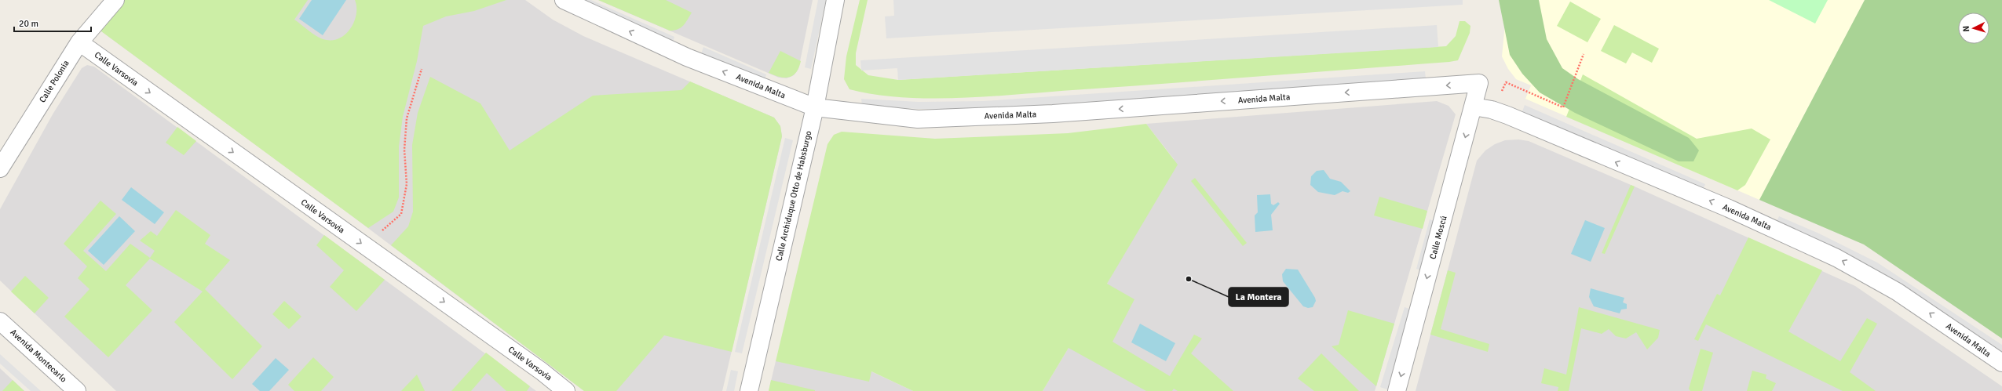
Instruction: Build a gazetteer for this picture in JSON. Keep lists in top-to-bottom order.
{
  "streets": {
    "street": [
      "Calle Varsovia",
      "Calle Polonia",
      "Avenida Malta",
      "Calle Archiduque Otto de Habsburgo",
      "Calle Moscú",
      "Avenida Montecarlo"
    ]
  },
  "crossings": [
    ["Calle Varsovia", "Calle Polonia"],
    ["Avenida Malta", "Calle Archiduque Otto de Habsburgo"],
    ["Avenida Malta", "Calle Moscú"]
  ],
  "one_way": ["Calle Varsovia", "Avenida Malta", "Calle Moscú"],
  "places": ["La Montera"],
  "scale_bar": "20 m",
  "north": "left"
}
